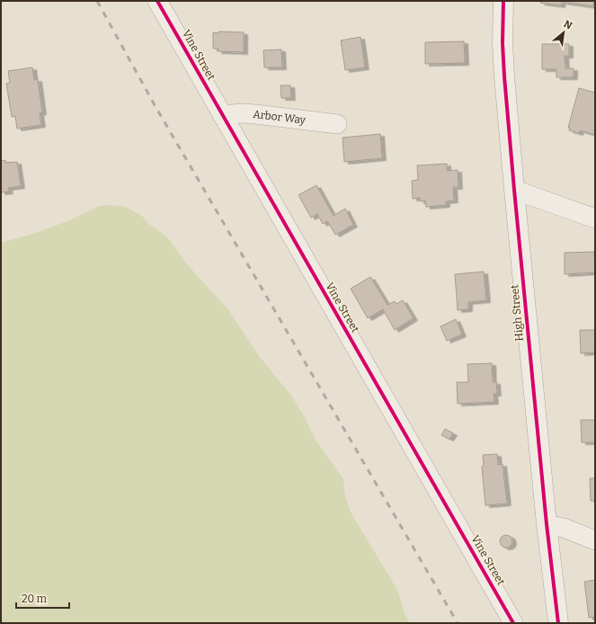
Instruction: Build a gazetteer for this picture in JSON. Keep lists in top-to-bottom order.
{
  "streets": {
    "street": ["Vine Street", "Arbor Way", "High Street"]
  },
  "crossings": [
    ["Vine Street", "Arbor Way"]
  ],
  "scale_bar": "20 m",
  "north": "top right"
}
